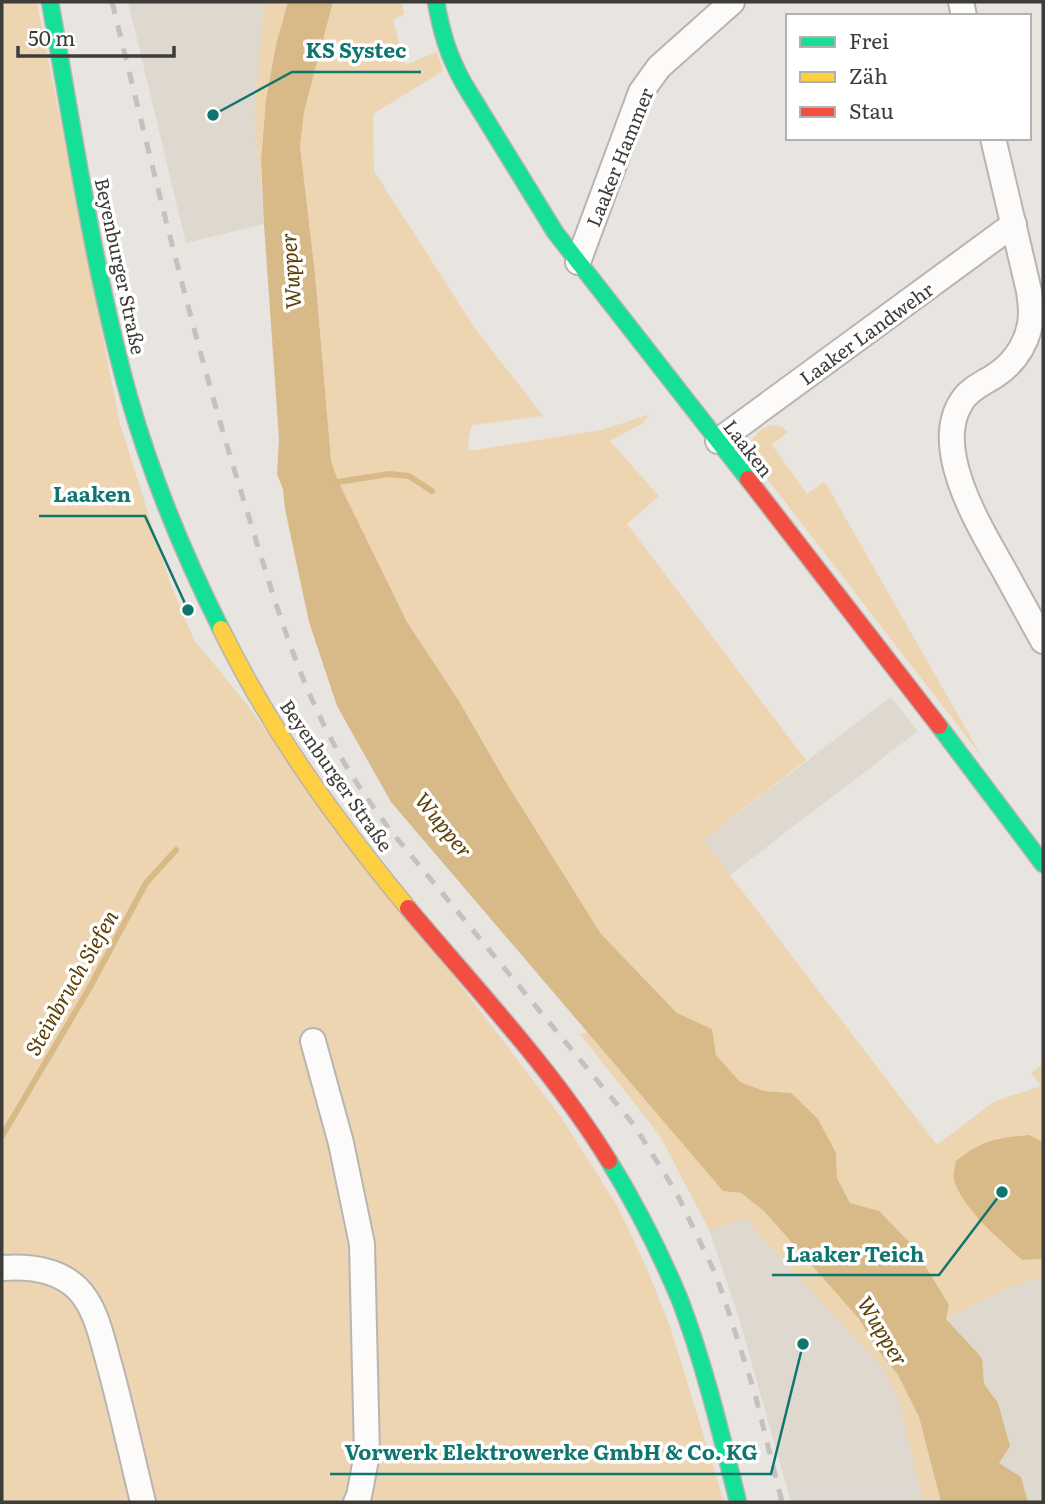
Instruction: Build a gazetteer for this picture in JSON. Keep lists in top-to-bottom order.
{
  "streets": {
    "main road": ["Beyenburger Straße", "Laaken"],
    "street": ["Laaker Hammer", "Laaker Landwehr"]
  },
  "crossings": [
    ["Laaker Hammer", "Laaken"],
    ["Laaker Landwehr", "Laaken"]
  ],
  "water": ["Wupper", "Steinbruch Siefen"],
  "places": [
    "KS Systec",
    "Laaken",
    "Laaker Teich",
    "Vorwerk Elektrowerke GmbH & Co. KG"
  ],
  "legend": ["Frei", "Zäh", "Stau"],
  "scale_bar": "50 m"
}
